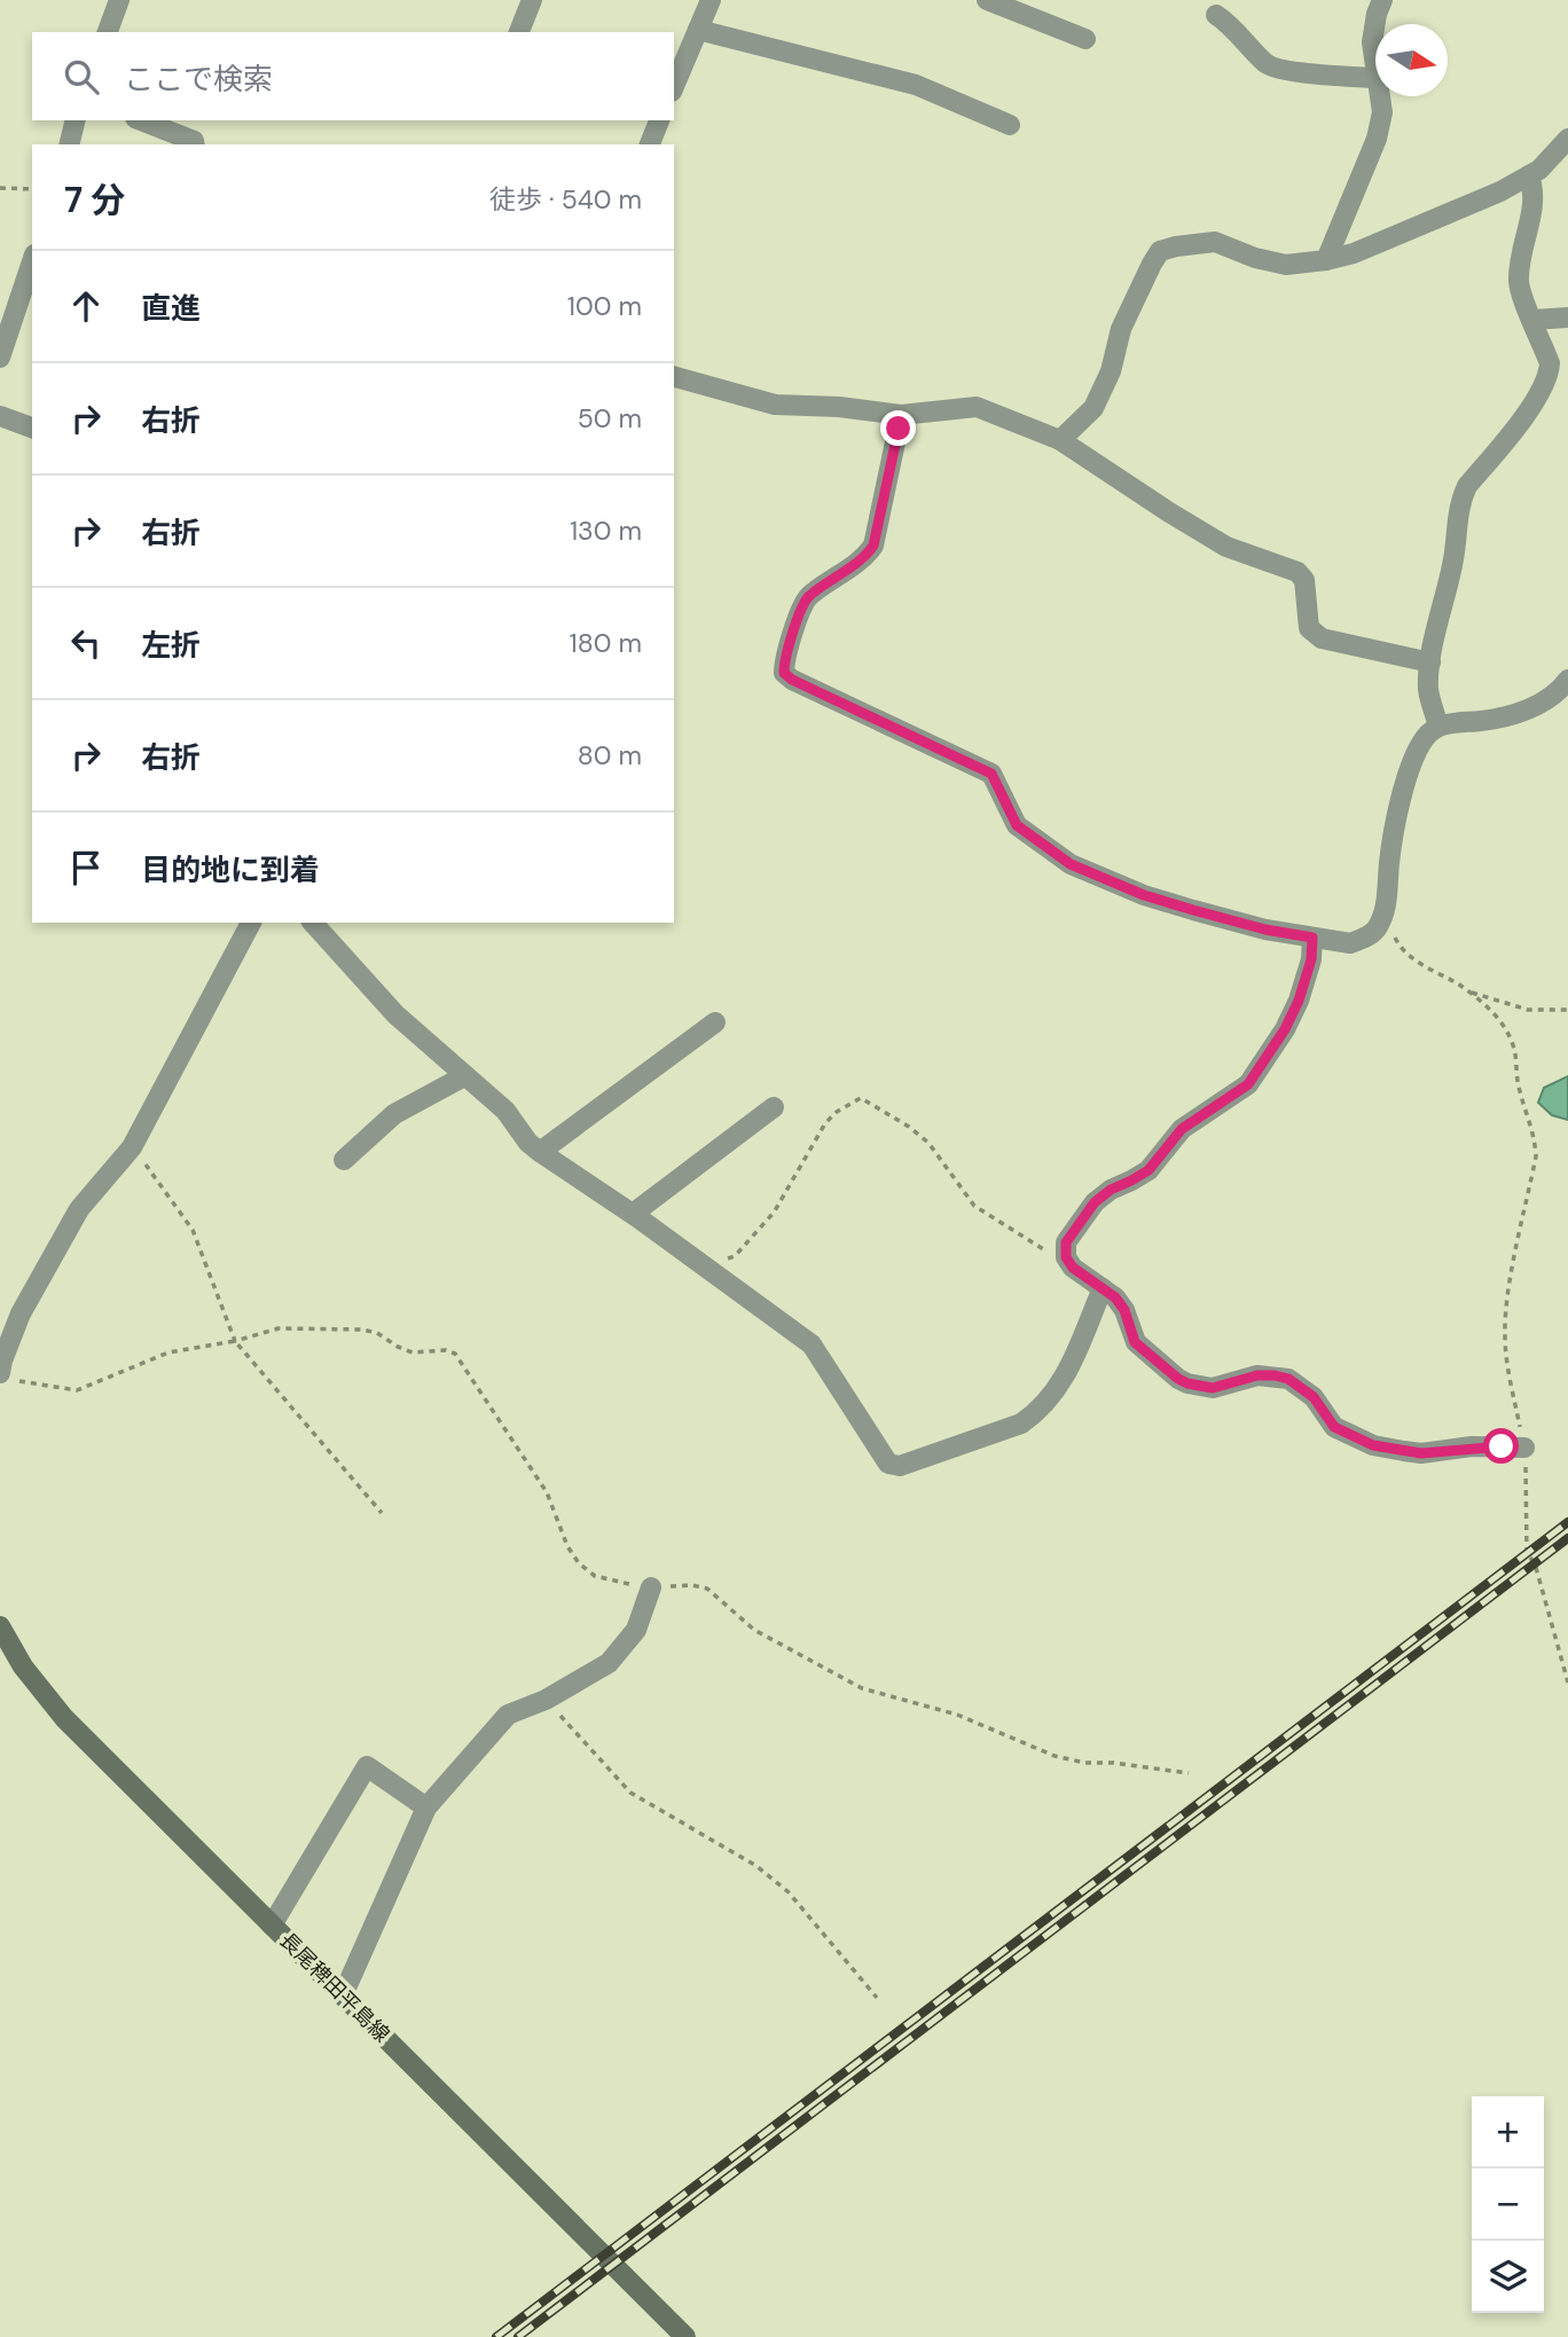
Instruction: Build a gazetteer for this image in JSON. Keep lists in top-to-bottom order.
{
  "streets": {
    "main road": ["長尾稗田平島線"]
  },
  "north": "right",
  "page": {
    "search": "ここで検索",
    "heading": ["7 分", "徒歩 · 540 m"],
    "list": [
      ["直進", "100 m"],
      ["右折", "50 m"],
      ["右折", "130 m"],
      ["左折", "180 m"],
      ["右折", "80 m"],
      "目的地に到着"
    ],
    "map_buttons": ["+", "−"]
  }
}
